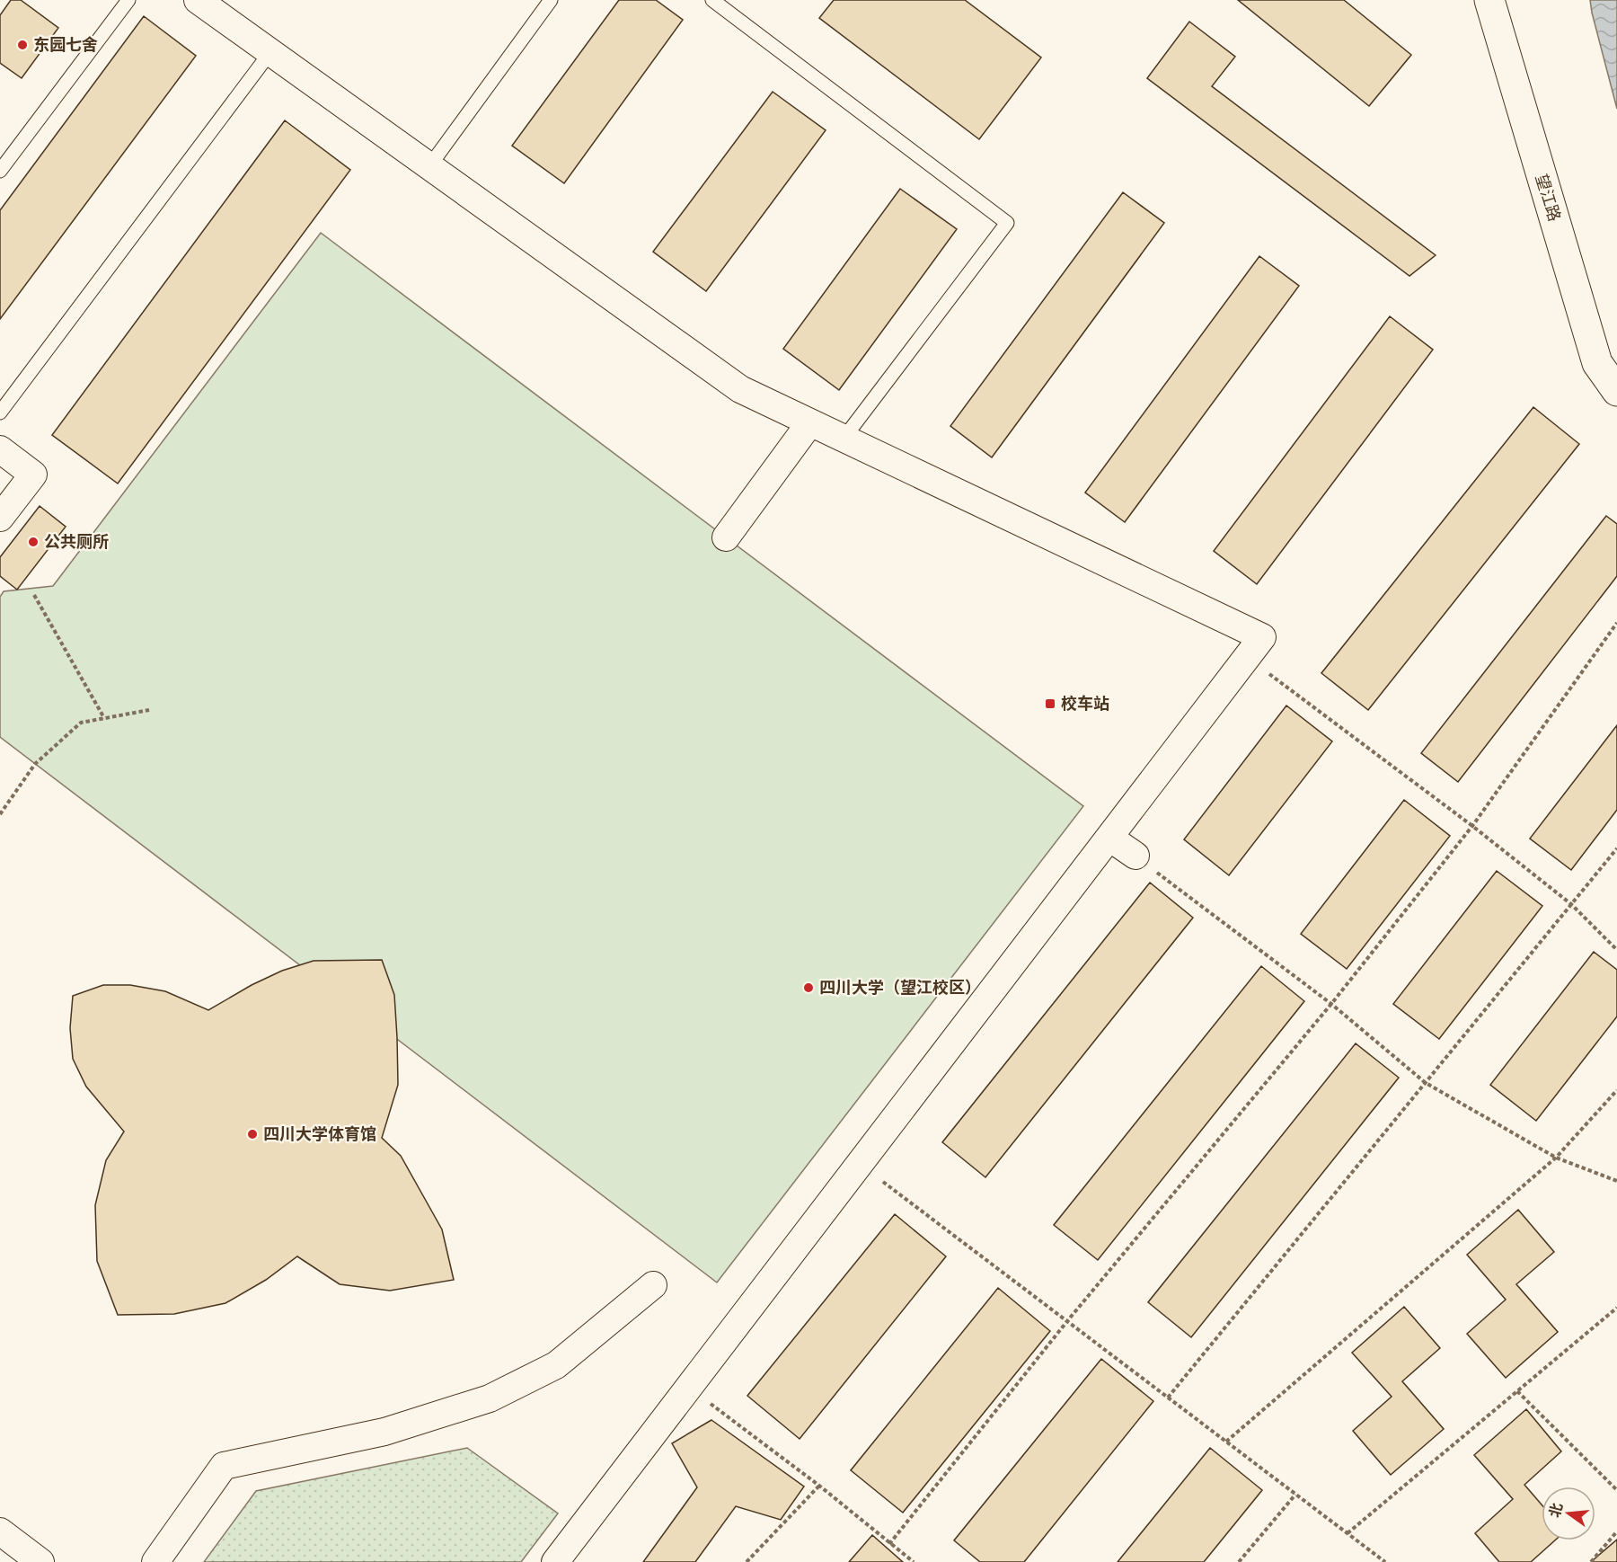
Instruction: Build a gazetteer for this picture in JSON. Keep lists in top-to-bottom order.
{
  "streets": {
    "street": ["望江路"]
  },
  "places": {
    "other": [
      "东园七舍",
      "公共厕所",
      "四川大学（望江校区）",
      "四川大学体育馆"
    ],
    "transit": ["校车站"]
  },
  "north": "left"
}
